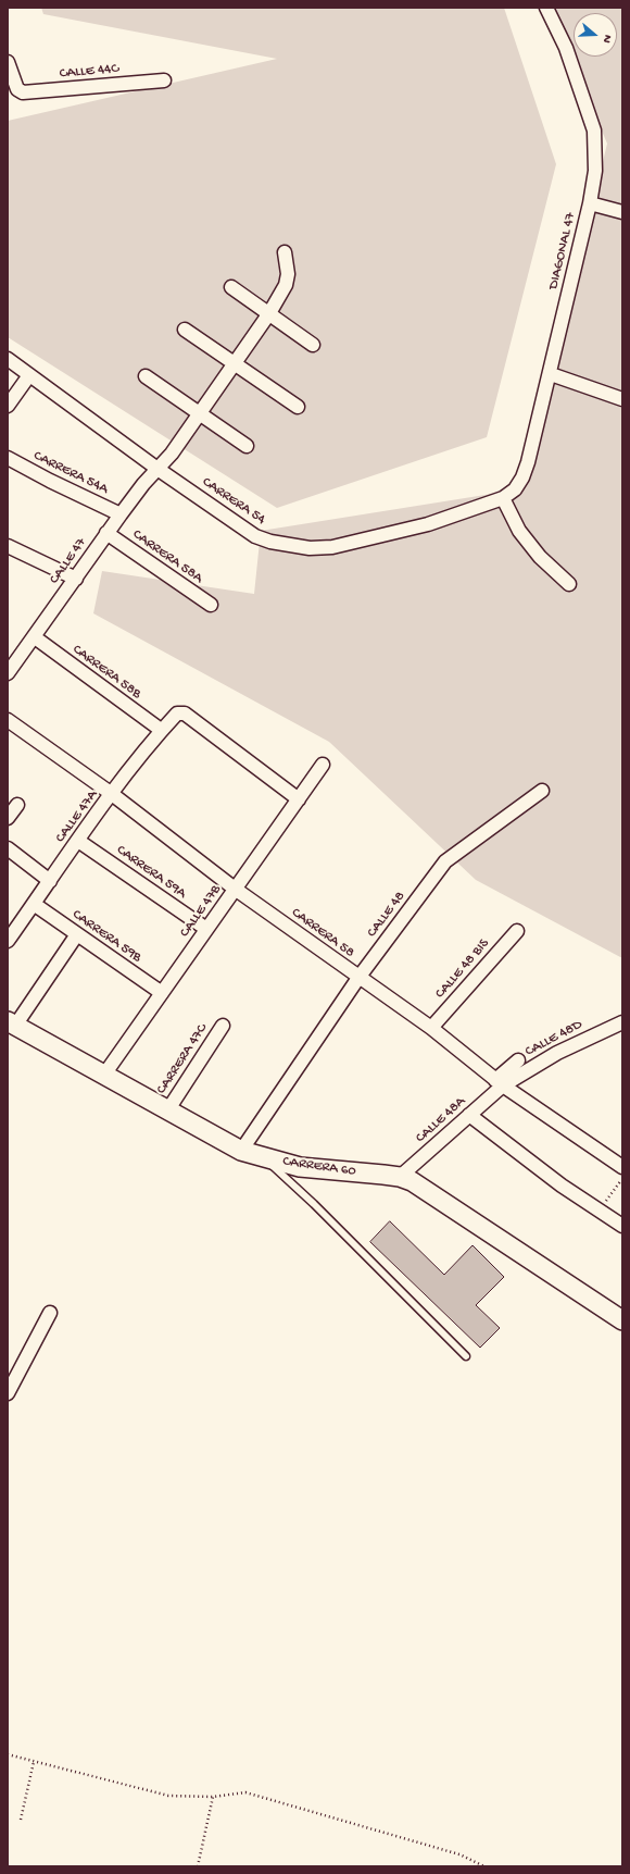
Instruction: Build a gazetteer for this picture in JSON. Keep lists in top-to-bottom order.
{
  "streets": {
    "street": [
      "CALLE 44C",
      "DIAGONAL 47",
      "CARRERA 54A",
      "CARRERA 54",
      "CARRERA 58A",
      "CALLE 47",
      "CARRERA 58B",
      "CALLE 47A",
      "CARRERA 59A",
      "CALLE 47B",
      "CALLE 48",
      "CARRERA 58",
      "CARRERA 59B",
      "CALLE 48 BIS",
      "CALLE 48D",
      "CARRERA 47C",
      "CALLE 48A",
      "CARRERA 60"
    ]
  },
  "crossings": [
    ["DIAGONAL 47", "CARRERA 54"],
    ["CARRERA 54A", "CALLE 47"],
    ["CARRERA 54", "CALLE 47"],
    ["CARRERA 58A", "CALLE 47"],
    ["CALLE 47", "CARRERA 58B"],
    ["CARRERA 58B", "CALLE 47A"],
    ["CALLE 47A", "CARRERA 59A"],
    ["CALLE 47A", "CALLE 47B"],
    ["CALLE 47A", "CARRERA 58"],
    ["CALLE 47A", "CARRERA 59B"],
    ["CARRERA 59A", "CALLE 47B"],
    ["CALLE 47B", "CARRERA 58"],
    ["CALLE 47B", "CARRERA 59B"],
    ["CALLE 47B", "CARRERA 60"],
    ["CALLE 48", "CARRERA 58"],
    ["CALLE 48", "CARRERA 60"],
    ["CARRERA 58", "CALLE 48 BIS"],
    ["CARRERA 58", "CALLE 48D"],
    ["CARRERA 58", "CALLE 48A"],
    ["CALLE 48D", "CALLE 48A"],
    ["CARRERA 47C", "CARRERA 60"],
    ["CALLE 48A", "CARRERA 60"]
  ],
  "north": "right"
}
